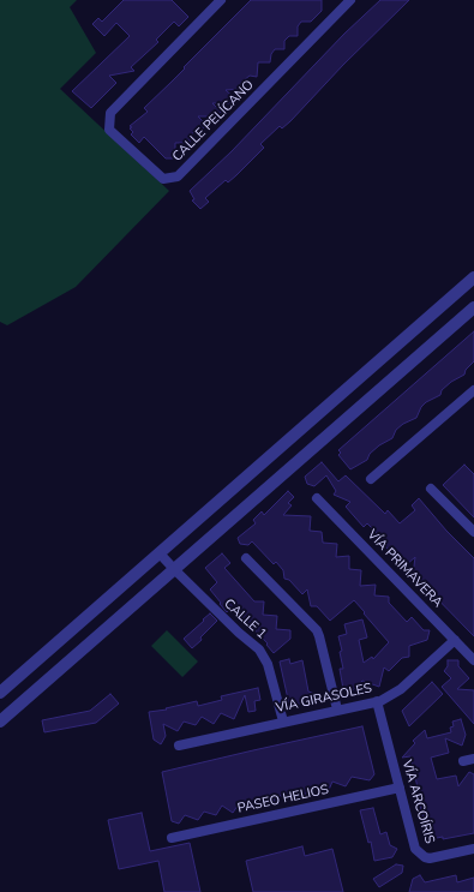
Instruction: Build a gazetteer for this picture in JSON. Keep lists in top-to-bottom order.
{
  "streets": {
    "street": [
      "CALLE PELÍCANO",
      "VÍA PRIMAVERA",
      "CALLE 1",
      "VÍA GIRASOLES",
      "PASEO HELIOS",
      "VÍA ARCOÍRIS"
    ]
  },
  "crossings": [
    ["VÍA PRIMAVERA", "VÍA GIRASOLES"],
    ["CALLE 1", "VÍA GIRASOLES"],
    ["VÍA GIRASOLES", "VÍA ARCOÍRIS"],
    ["PASEO HELIOS", "VÍA ARCOÍRIS"]
  ]
}
